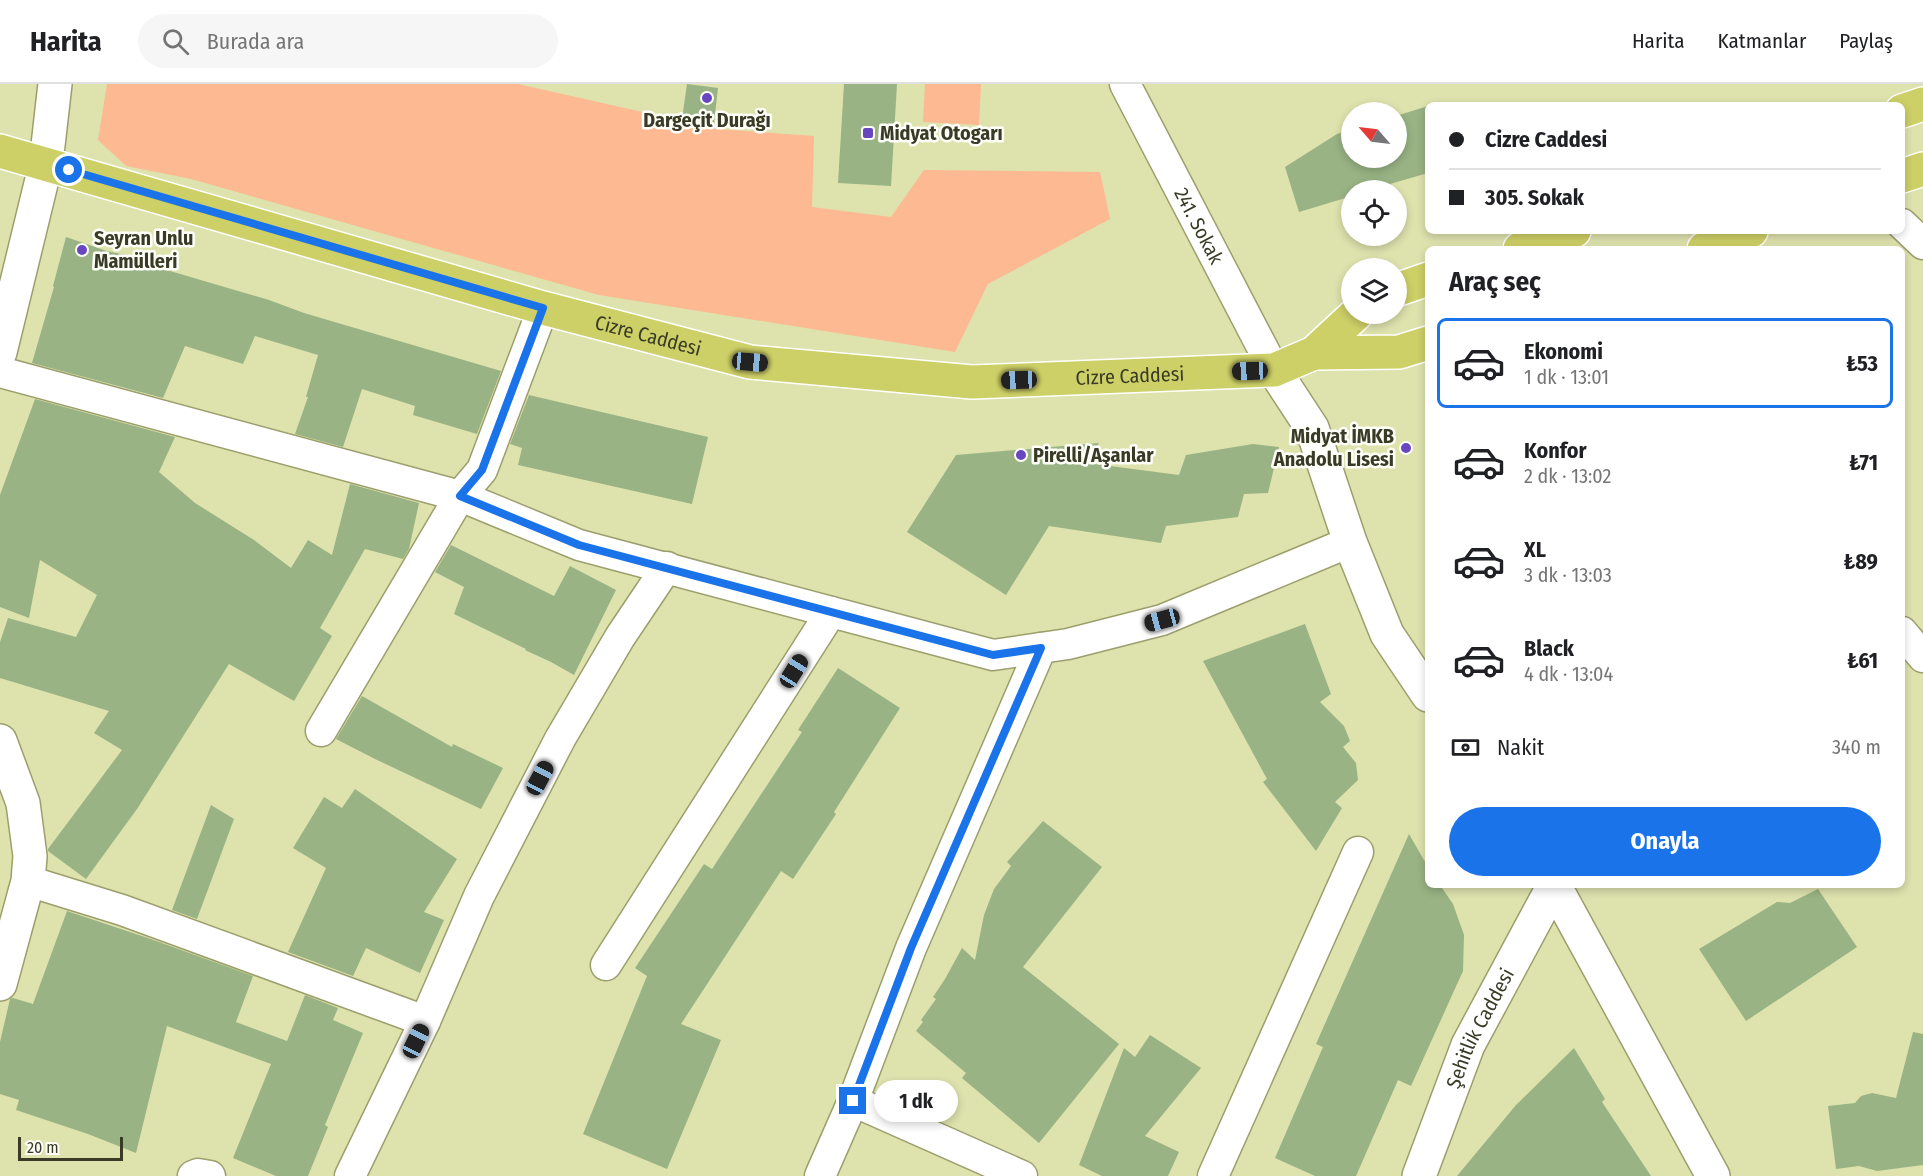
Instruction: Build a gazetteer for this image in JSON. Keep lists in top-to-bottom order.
{
  "streets": {
    "main road": ["Cizre Caddesi"],
    "street": ["241. Sokak", "Şehitlik Caddesi"]
  },
  "crossings": [
    ["241. Sokak", "Cizre Caddesi"]
  ],
  "places": {
    "other": [
      "Dargeçit Durağı",
      "Seyran Unlu Mamülleri",
      "Midyat İMKB Anadolu Lisesi",
      "Pirelli/Aşanlar"
    ],
    "transit": ["Midyat Otogarı"]
  },
  "scale_bar": "20 m",
  "north": "top left",
  "page": {
    "header": "Harita",
    "search": "Burada ara",
    "nav": ["Harita", "Katmanlar", "Paylaş"],
    "banner": ["Cizre Caddesi", "305. Sokak"],
    "heading": "Araç seç",
    "list": [
      {
        "name": "Ekonomi",
        "note": "1 dk · 13:01",
        "value": "₺53"
      },
      {
        "name": "Konfor",
        "note": "2 dk · 13:02",
        "value": "₺71"
      },
      {
        "name": "XL",
        "note": "3 dk · 13:03",
        "value": "₺89"
      },
      {
        "name": "Black",
        "note": "4 dk · 13:04",
        "value": "₺61"
      }
    ],
    "pay": ["Nakit", "340 m"],
    "buttons": "Onayla",
    "bubble": "1 dk",
    "scale": "20 m"
  }
}
